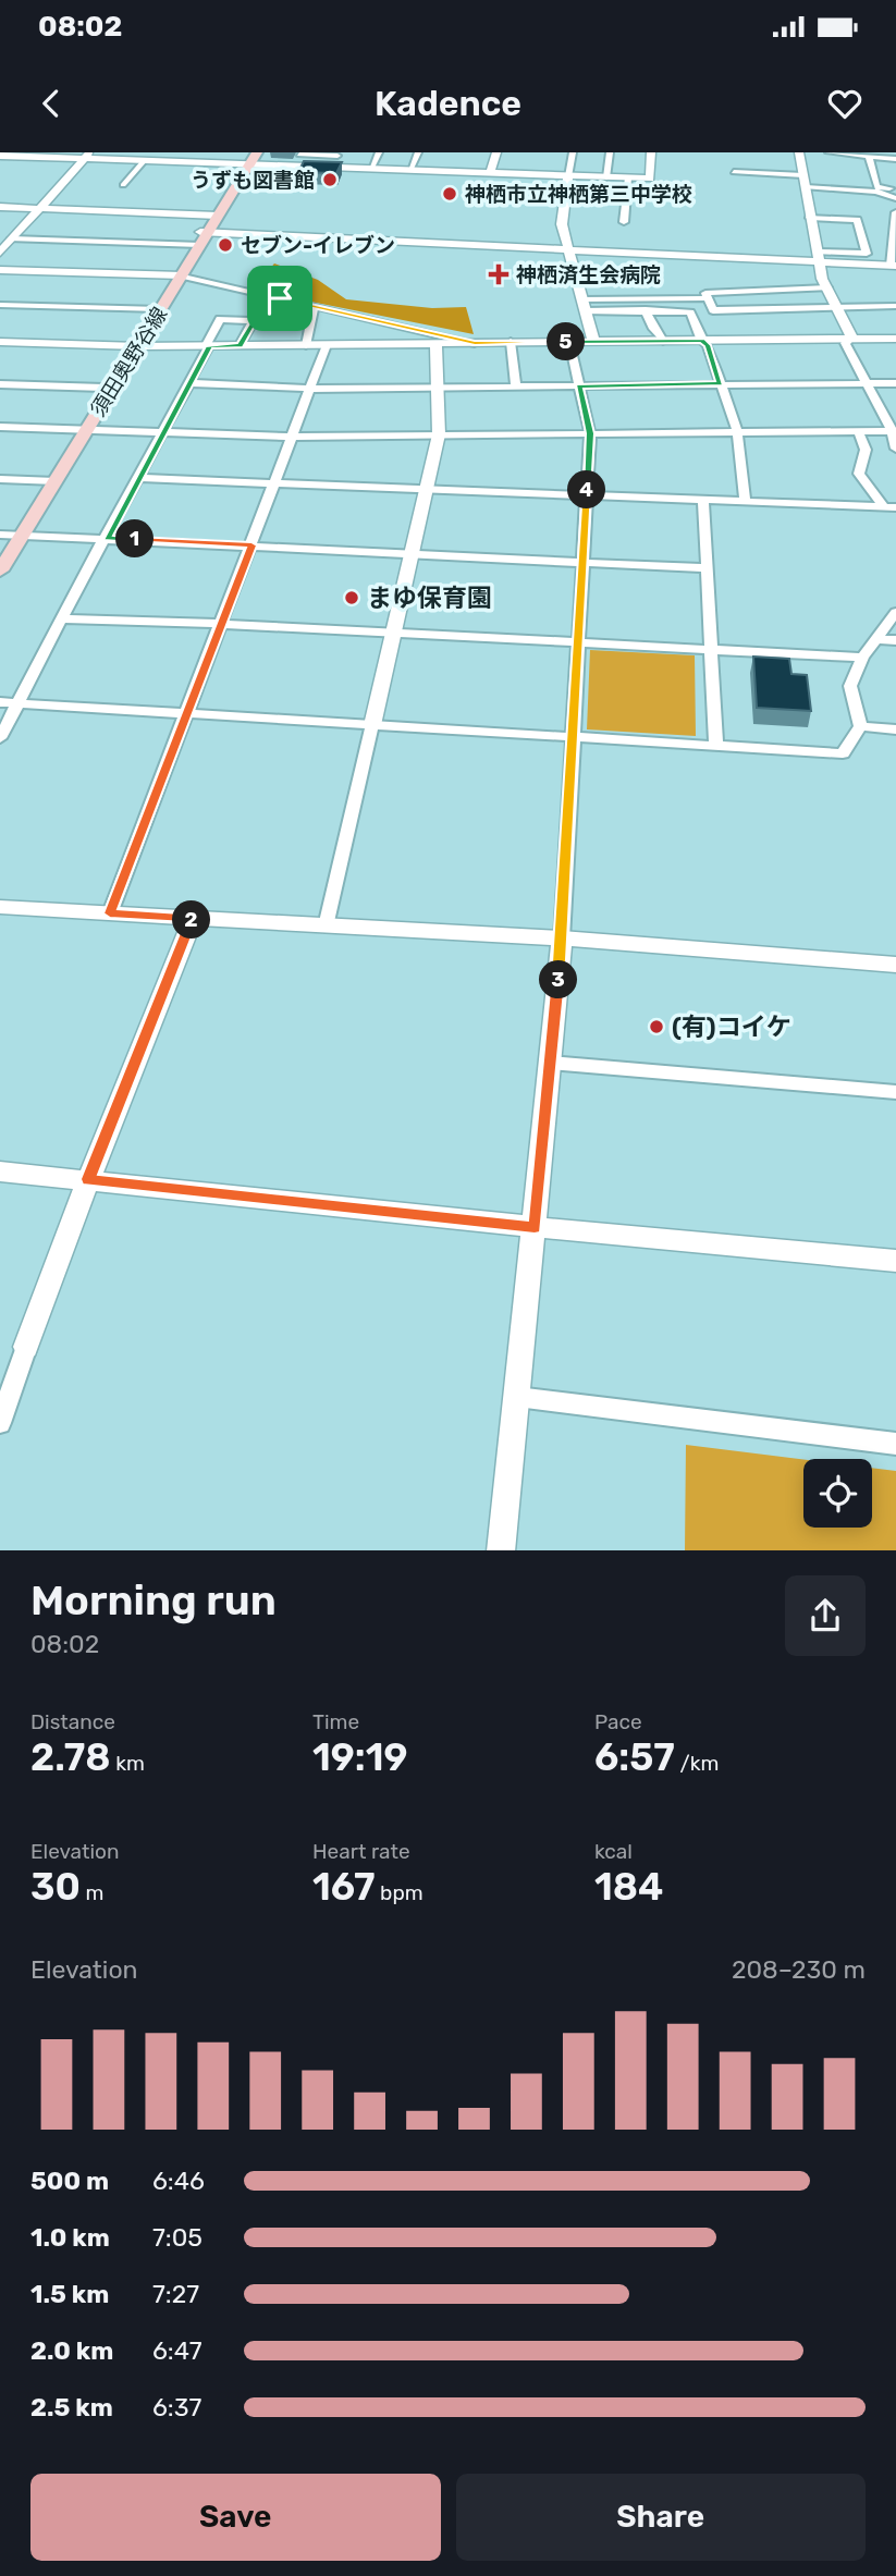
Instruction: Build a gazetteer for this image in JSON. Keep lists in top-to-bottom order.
{
  "streets": {
    "main road": ["須田奥野谷線"]
  },
  "places": {
    "other": [
      "うずも図書館",
      "神栖市立神栖第三中学校",
      "セブン-イレブン",
      "まゆ保育園",
      "(有)コイケ"
    ],
    "health": ["神栖済生会病院"]
  },
  "page": {
    "status": "08:02",
    "header": "Kadence",
    "pins": [
      "5",
      "4",
      "1",
      "2",
      "3"
    ],
    "heading": ["Morning run", "08:02"],
    "stats": [
      ["Distance", "2.78 km"],
      ["Time", "19:19"],
      ["Pace", "6:57 /km"],
      ["Elevation", "30 m"],
      ["Heart rate", "167 bpm"],
      ["kcal", "184"]
    ],
    "chart": ["Elevation", "208–230 m"],
    "list": [
      {
        "name": "500 m",
        "note": "6:46"
      },
      {
        "name": "1.0 km",
        "note": "7:05"
      },
      {
        "name": "1.5 km",
        "note": "7:27"
      },
      {
        "name": "2.0 km",
        "note": "6:47"
      },
      {
        "name": "2.5 km",
        "note": "6:37"
      }
    ],
    "buttons": ["Save", "Share"]
  }
}
